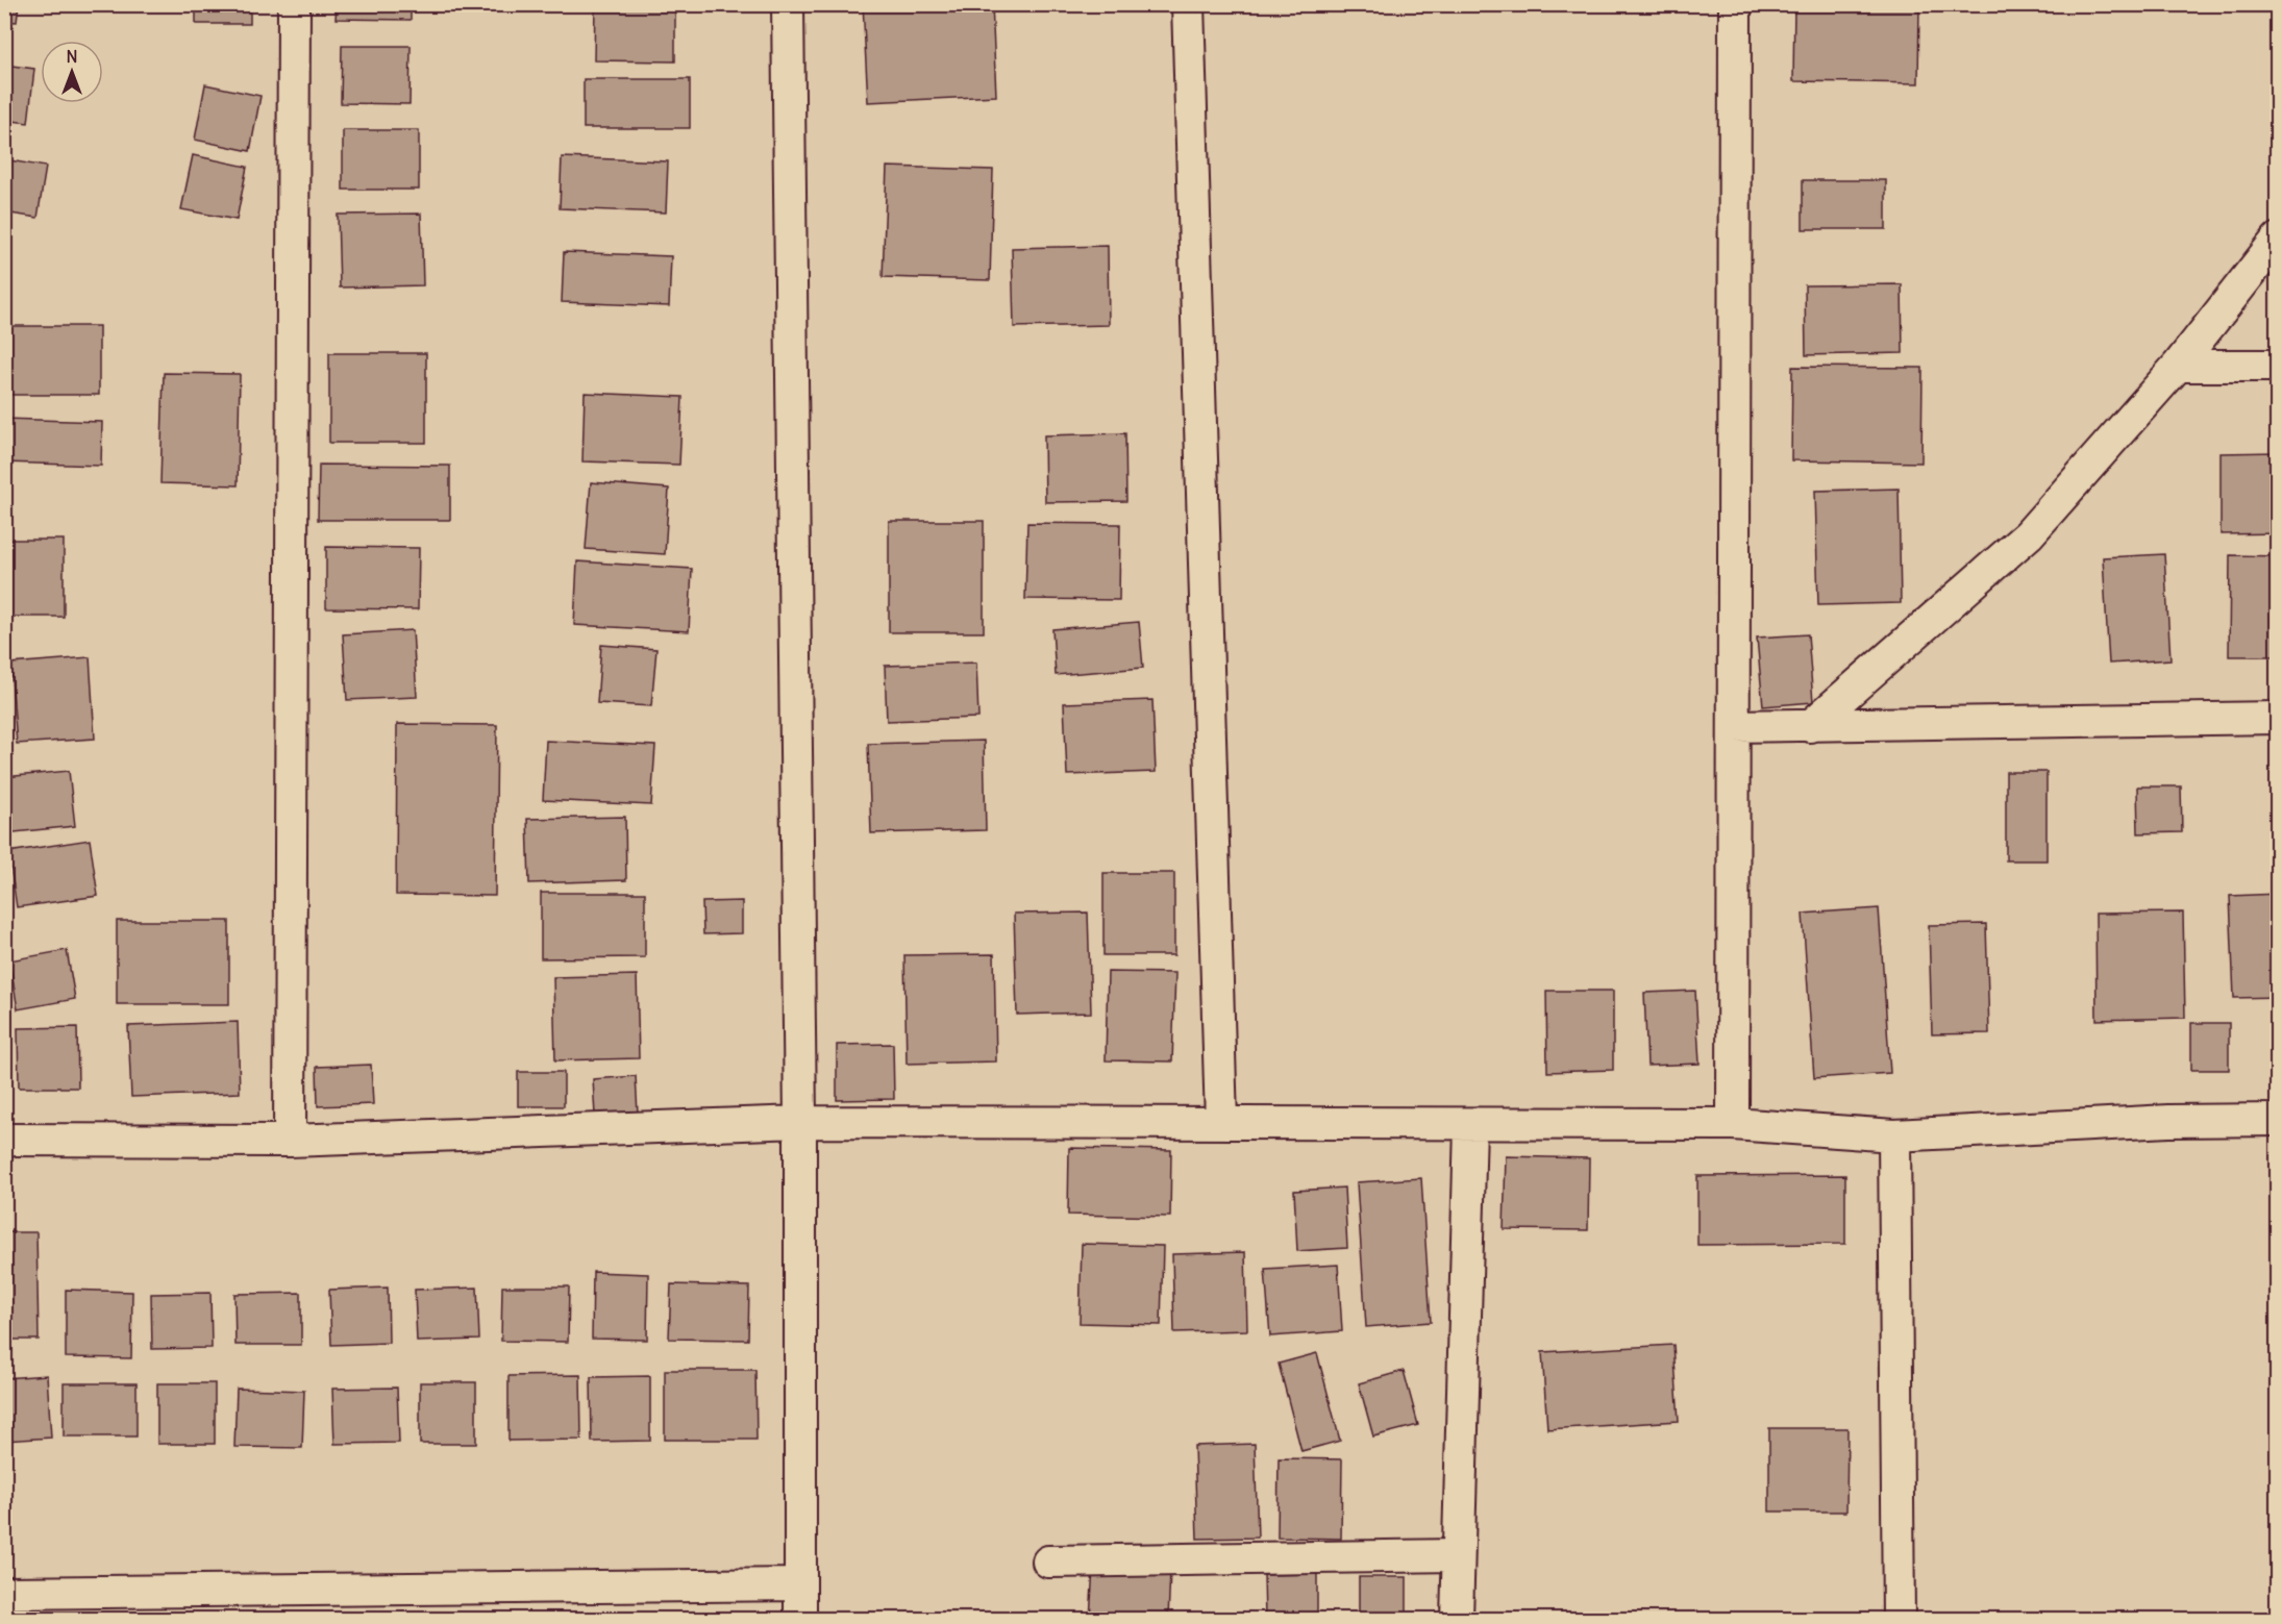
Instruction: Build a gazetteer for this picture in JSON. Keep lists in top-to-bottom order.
{
  "north": "top"
}
